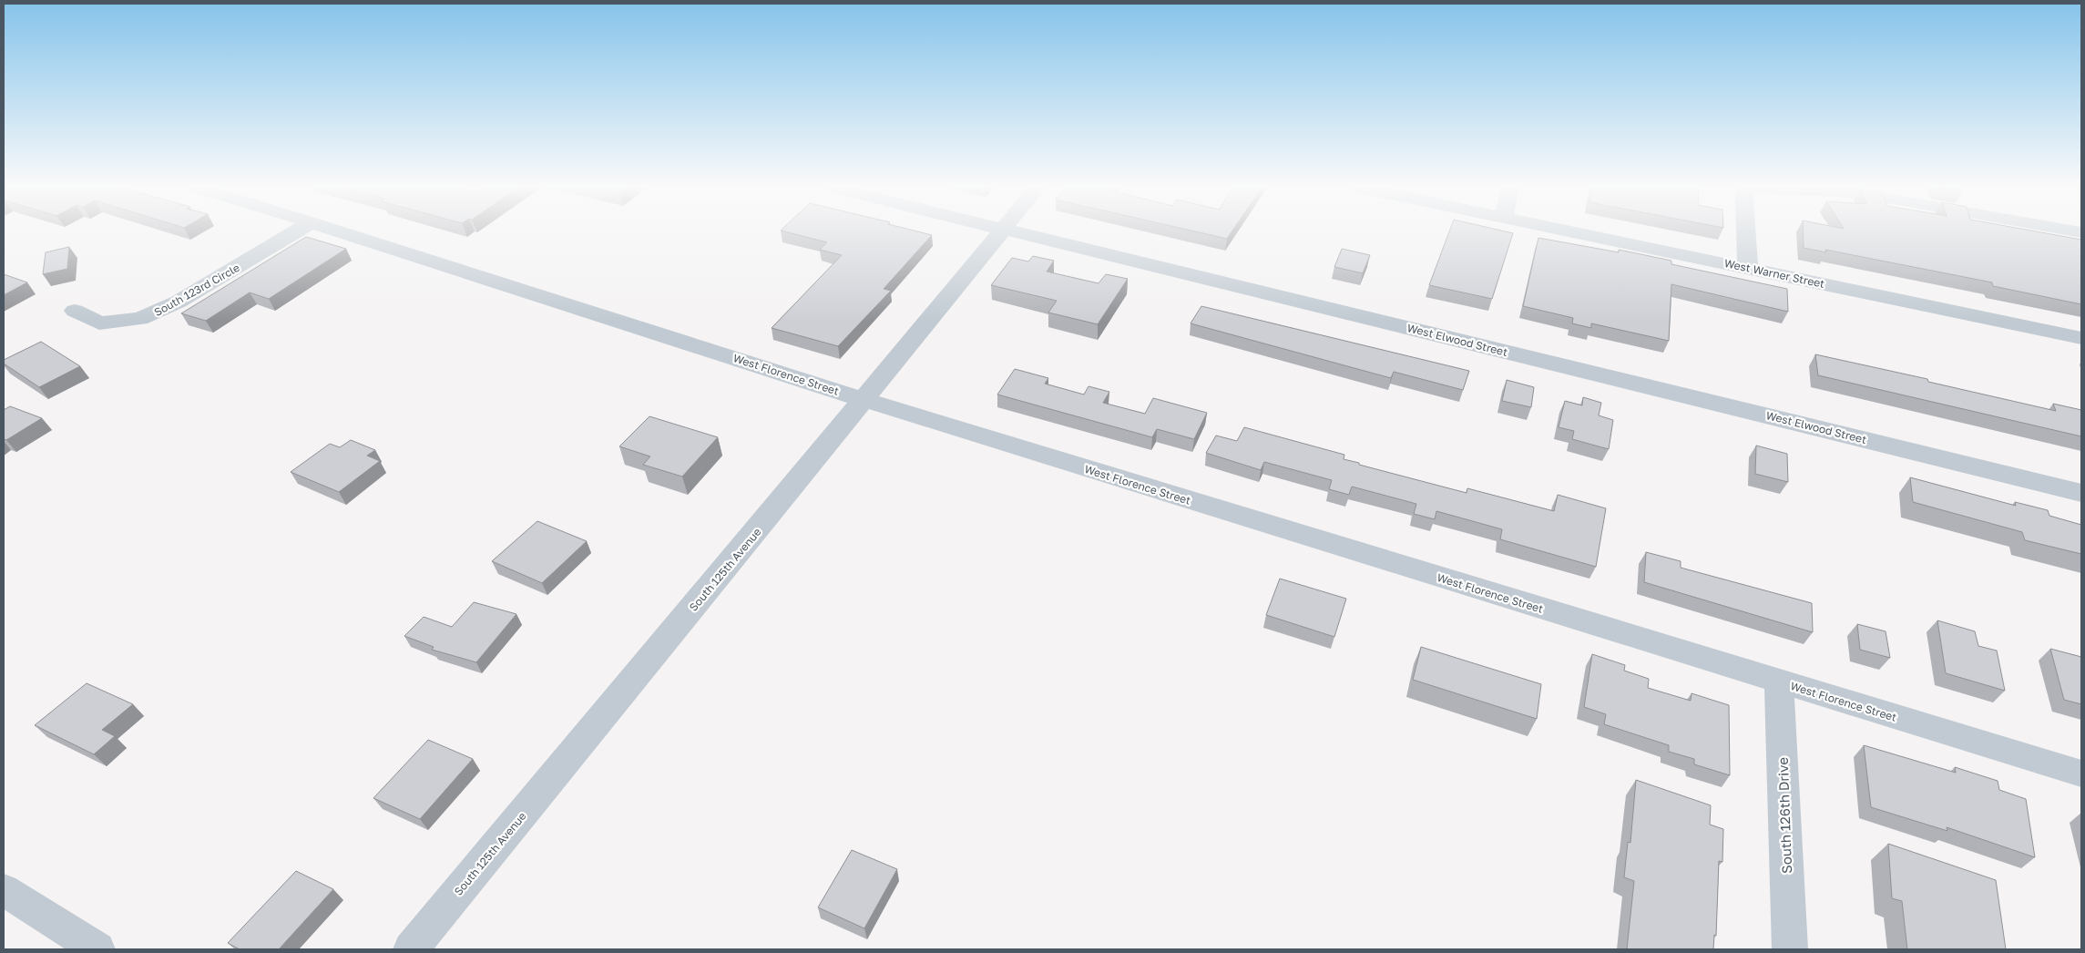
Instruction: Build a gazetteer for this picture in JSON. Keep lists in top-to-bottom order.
{
  "streets": {
    "street": [
      "West Warner Street",
      "South 123rd Circle",
      "West Elwood Street",
      "West Florence Street",
      "South 125th Avenue",
      "South 126th Drive"
    ]
  },
  "crossings": [
    ["West Florence Street", "South 125th Avenue"],
    ["West Florence Street", "South 126th Drive"]
  ]
}
